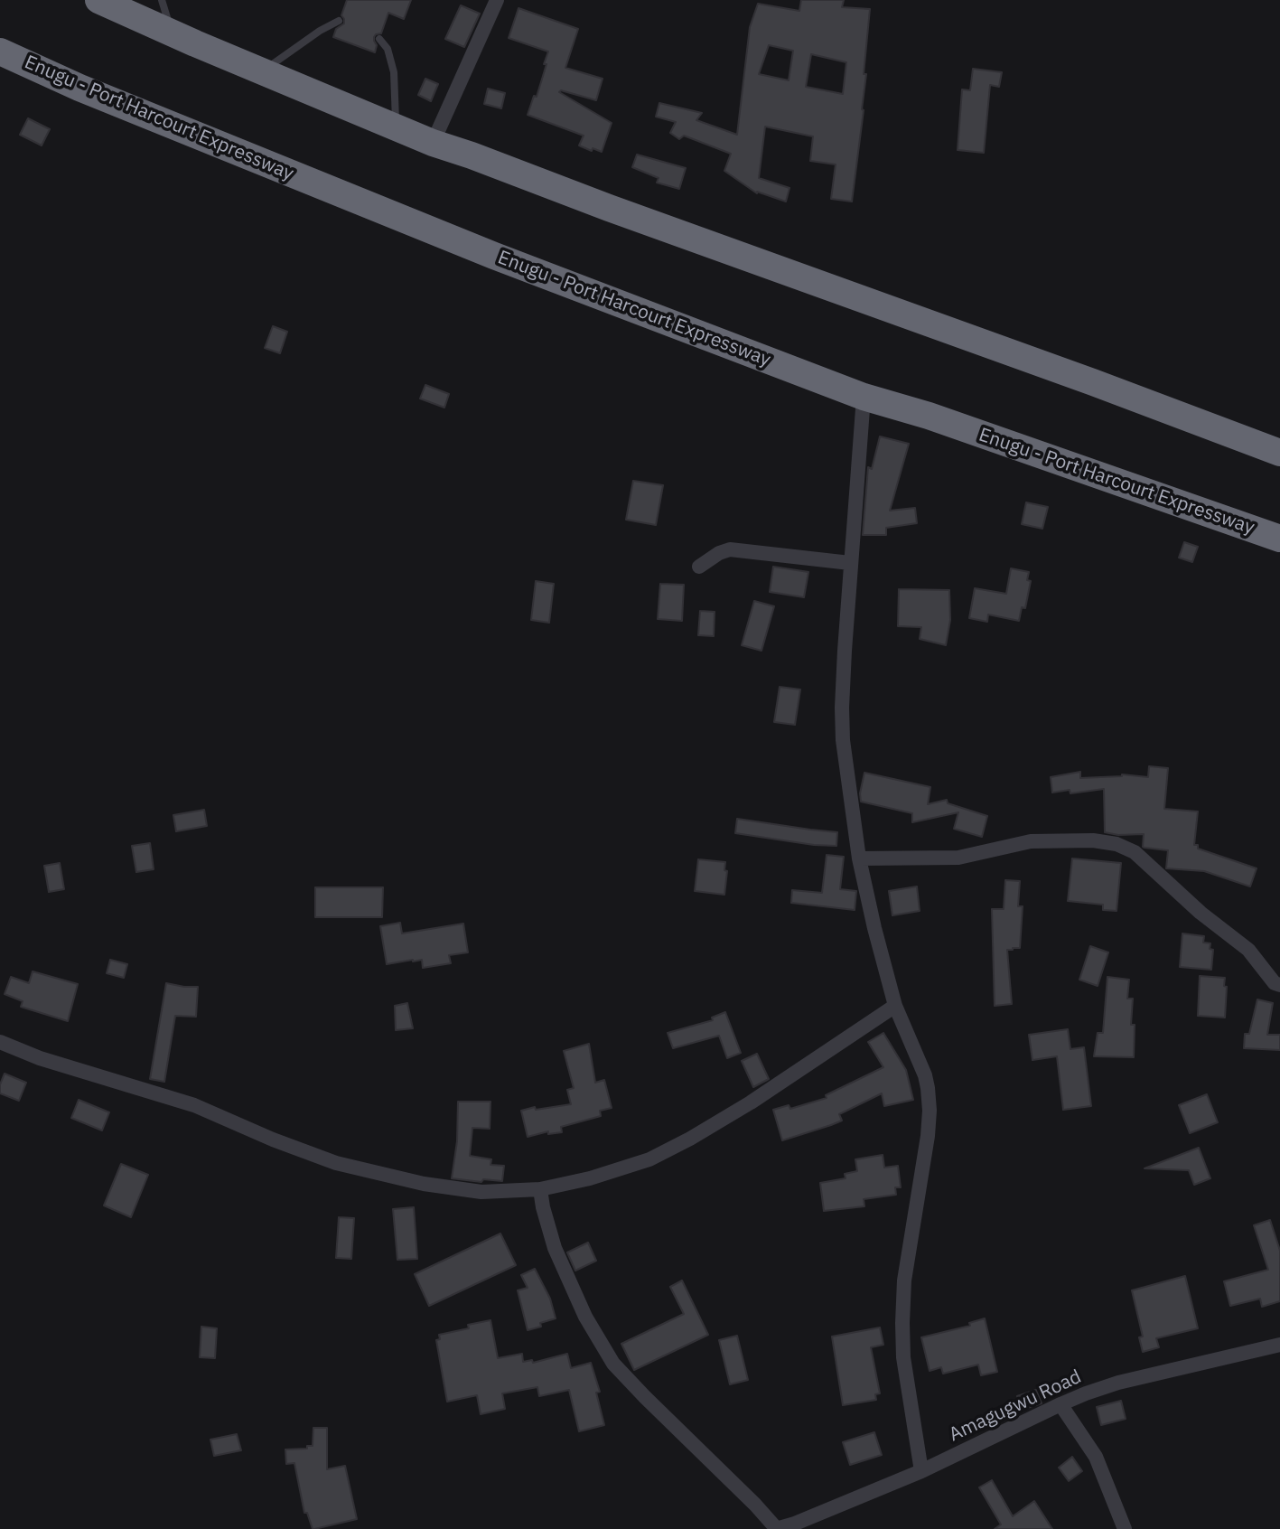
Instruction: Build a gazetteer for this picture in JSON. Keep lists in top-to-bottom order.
{
  "streets": {
    "highway": ["Enugu - Port Harcourt Expressway"],
    "street": ["Amagugwu Road"]
  }
}
